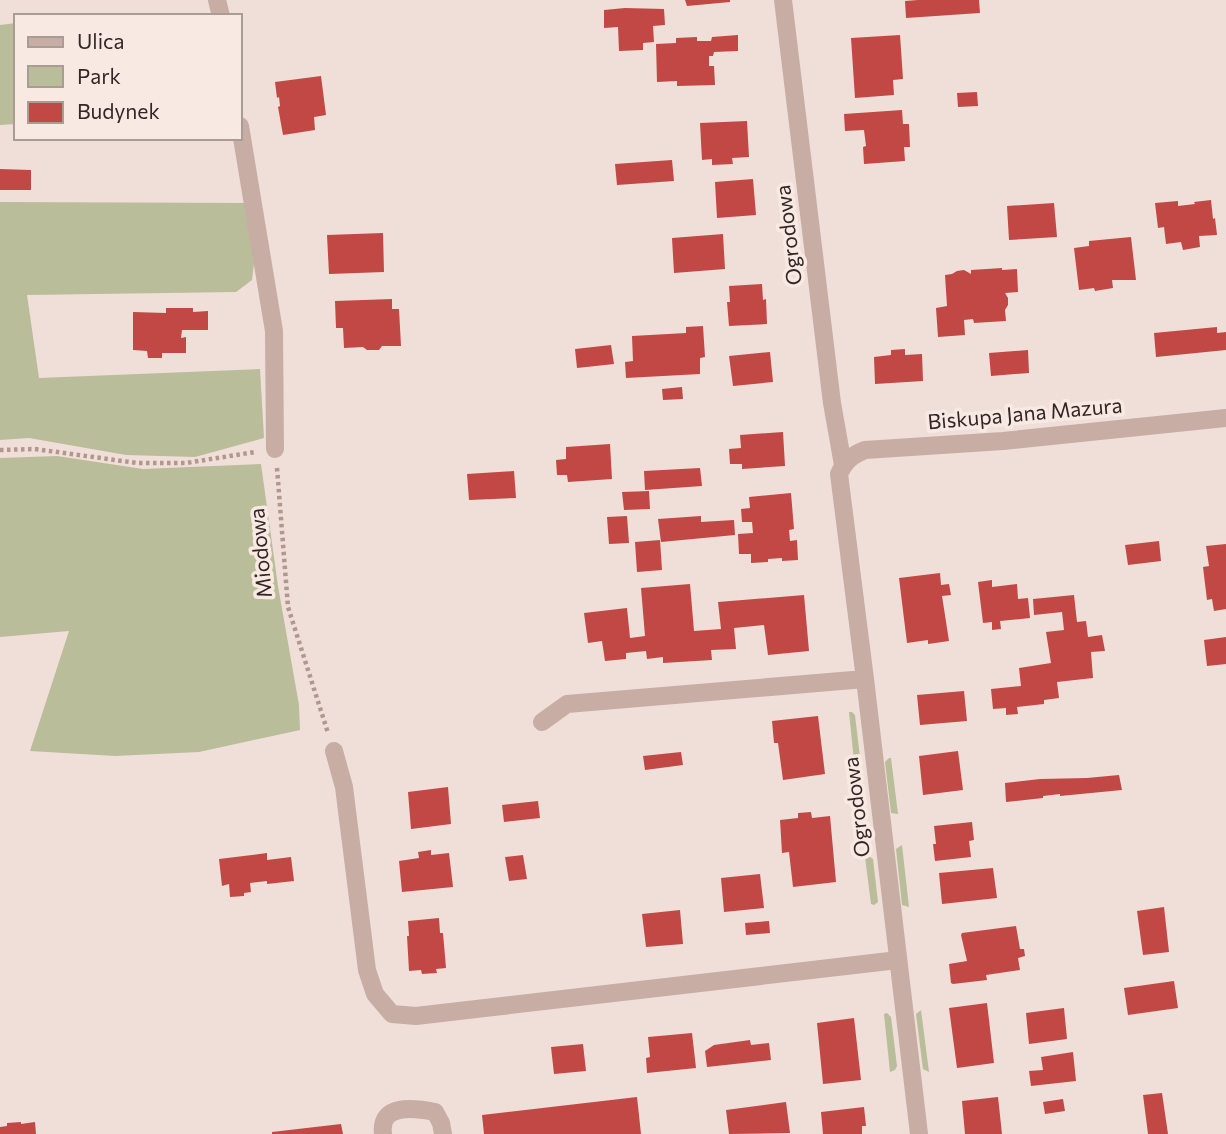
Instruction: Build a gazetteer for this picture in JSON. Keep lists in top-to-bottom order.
{
  "streets": {
    "street": ["Ogrodowa", "Biskupa Jana Mazura"],
    "path": ["Miodowa"]
  },
  "crossings": [
    ["Ogrodowa", "Biskupa Jana Mazura"]
  ],
  "legend": ["Ulica", "Park", "Budynek"]
}
